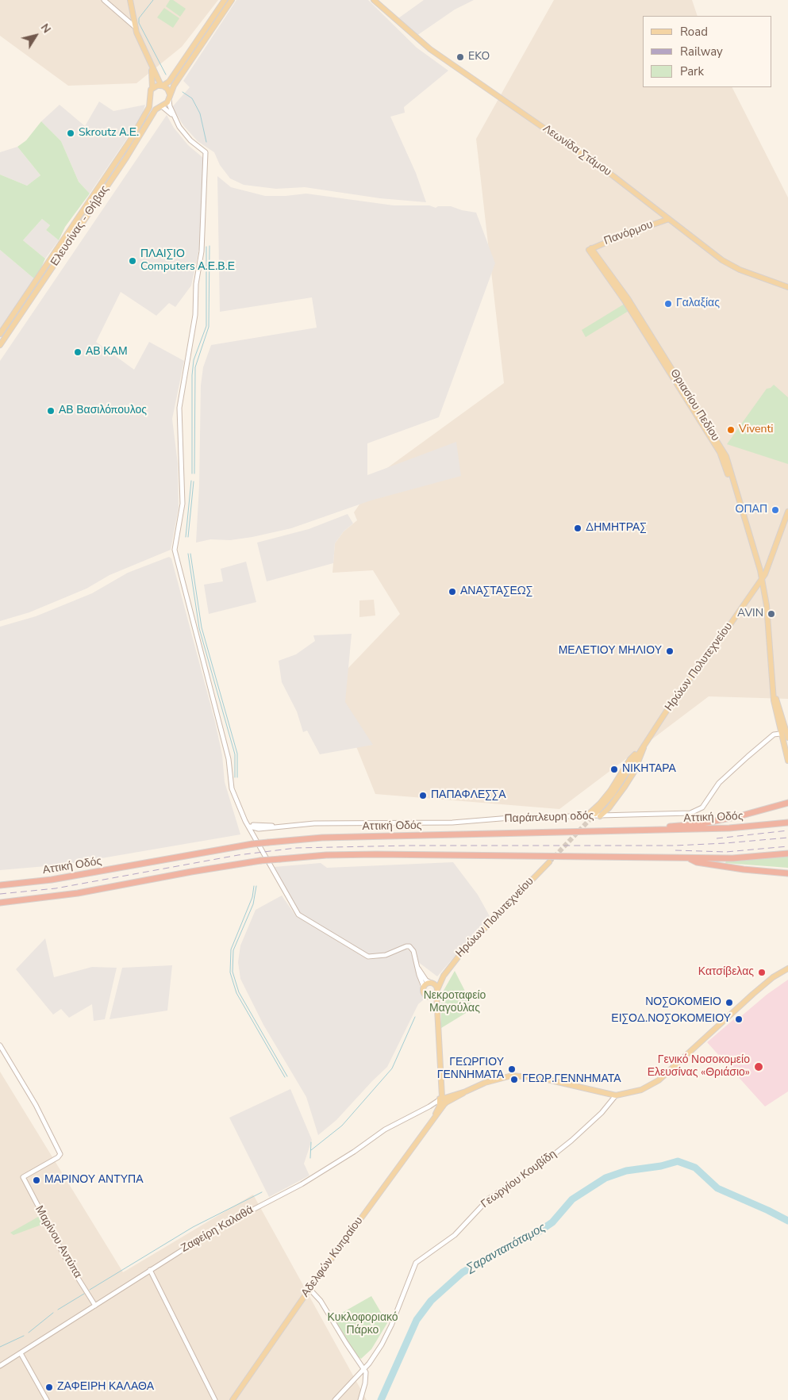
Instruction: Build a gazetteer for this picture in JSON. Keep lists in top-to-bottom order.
{
  "streets": {
    "highway": ["Αττική Οδός"],
    "main road": [
      "Λεωνίδα Στάμου",
      "Ελευσίνας - Θήβας",
      "Πανόρμου",
      "Θριασίου Πεδίου",
      "Ηρώων Πολυτεχνείου",
      "Αδελφών Κυπραίου"
    ],
    "street": [
      "Παράπλευρη οδός",
      "Γεωργίου Κουβίδη",
      "Ζαφείρη Καλαθά",
      "Μαρίνου Αντύπα"
    ]
  },
  "crossings": [
    ["Λεωνίδα Στάμου", "Πανόρμου"],
    ["Πανόρμου", "Θριασίου Πεδίου"],
    ["Θριασίου Πεδίου", "Ηρώων Πολυτεχνείου"],
    ["Ηρώων Πολυτεχνείου", "Παράπλευρη οδός"],
    ["Ηρώων Πολυτεχνείου", "Ζαφείρη Καλαθά"],
    ["Ηρώων Πολυτεχνείου", "Αδελφών Κυπραίου"],
    ["Ζαφείρη Καλαθά", "Μαρίνου Αντύπα"],
    ["Ζαφείρη Καλαθά", "Αδελφών Κυπραίου"]
  ],
  "water": ["Σαρανταπόταμος"],
  "parks": ["Νεκροταφείο Μαγούλας", "Κυκλοφοριακό Πάρκο"],
  "places": [
    "EKO",
    "Skroutz Α.Ε.",
    "ΠΛΑΙΣΙΟ Computers Α.Ε.Β.Ε",
    "Γαλαξίας",
    "ΑΒ ΚΑΜ",
    "ΑΒ Βασιλόπουλος",
    "Viventi",
    "ΟΠΑΠ",
    "ΔΗΜΗΤΡΑΣ",
    "ΑΝΑΣΤΑΣΕΩΣ",
    "AVIN",
    "ΜΕΛΕΤΙΟΥ ΜΗΛΙΟΥ",
    "ΝΙΚΗΤΑΡΑ",
    "ΠΑΠΑΦΛΕΣΣΑ",
    "Κατσίβελας",
    "ΝΟΣΟΚΟΜΕΙΟ",
    "ΕΙΣΟΔ.ΝΟΣΟΚΟΜΕΙΟΥ",
    "Γενικό Νοσοκομείο Ελευσίνας «Θριάσιο»",
    "ΓΕΩΡΓΙΟΥ ΓΕΝΝΗΜΑΤΑ",
    "ΓΕΩΡ.ΓΕΝΝΗΜΑΤΑ",
    "ΜΑΡΙΝΟΥ ΑΝΤΥΠΑ",
    "ΖΑΦΕΙΡΗ ΚΑΛΑΘΑ"
  ],
  "legend": ["Road", "Railway", "Park"],
  "north": "top right"
}
